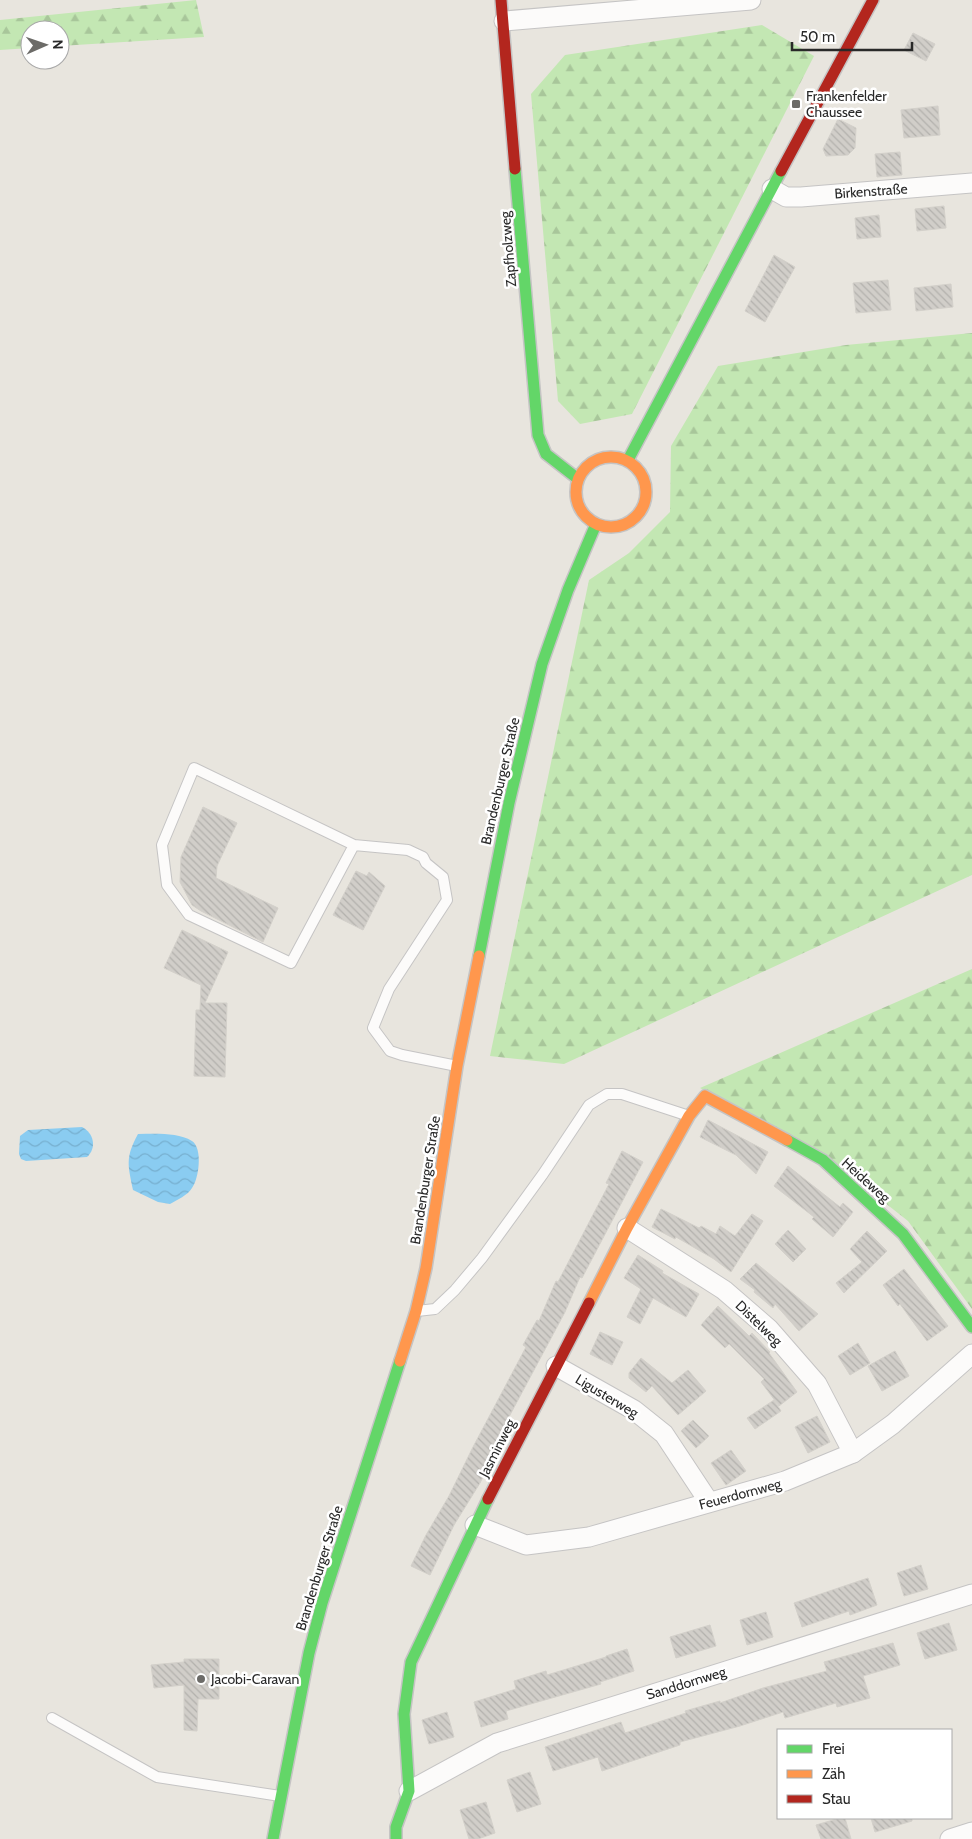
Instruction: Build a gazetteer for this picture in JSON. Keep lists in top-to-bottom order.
{
  "streets": {
    "street": [
      "Birkenstraße",
      "Zapfholzweg",
      "Brandenburger Straße",
      "Heideweg",
      "Distelweg",
      "Ligusterweg",
      "Jasminweg",
      "Feuerdornweg",
      "Sanddornweg"
    ]
  },
  "crossings": [
    ["Zapfholzweg", "Brandenburger Straße"],
    ["Heideweg", "Jasminweg"],
    ["Distelweg", "Jasminweg"],
    ["Distelweg", "Feuerdornweg"],
    ["Ligusterweg", "Jasminweg"],
    ["Ligusterweg", "Feuerdornweg"],
    ["Jasminweg", "Feuerdornweg"],
    ["Jasminweg", "Sanddornweg"]
  ],
  "places": {
    "transit": ["Frankenfelder Chaussee"],
    "other": ["Jacobi-Caravan"]
  },
  "legend": ["Frei", "Zäh", "Stau"],
  "scale_bar": "50 m",
  "north": "right"
}
